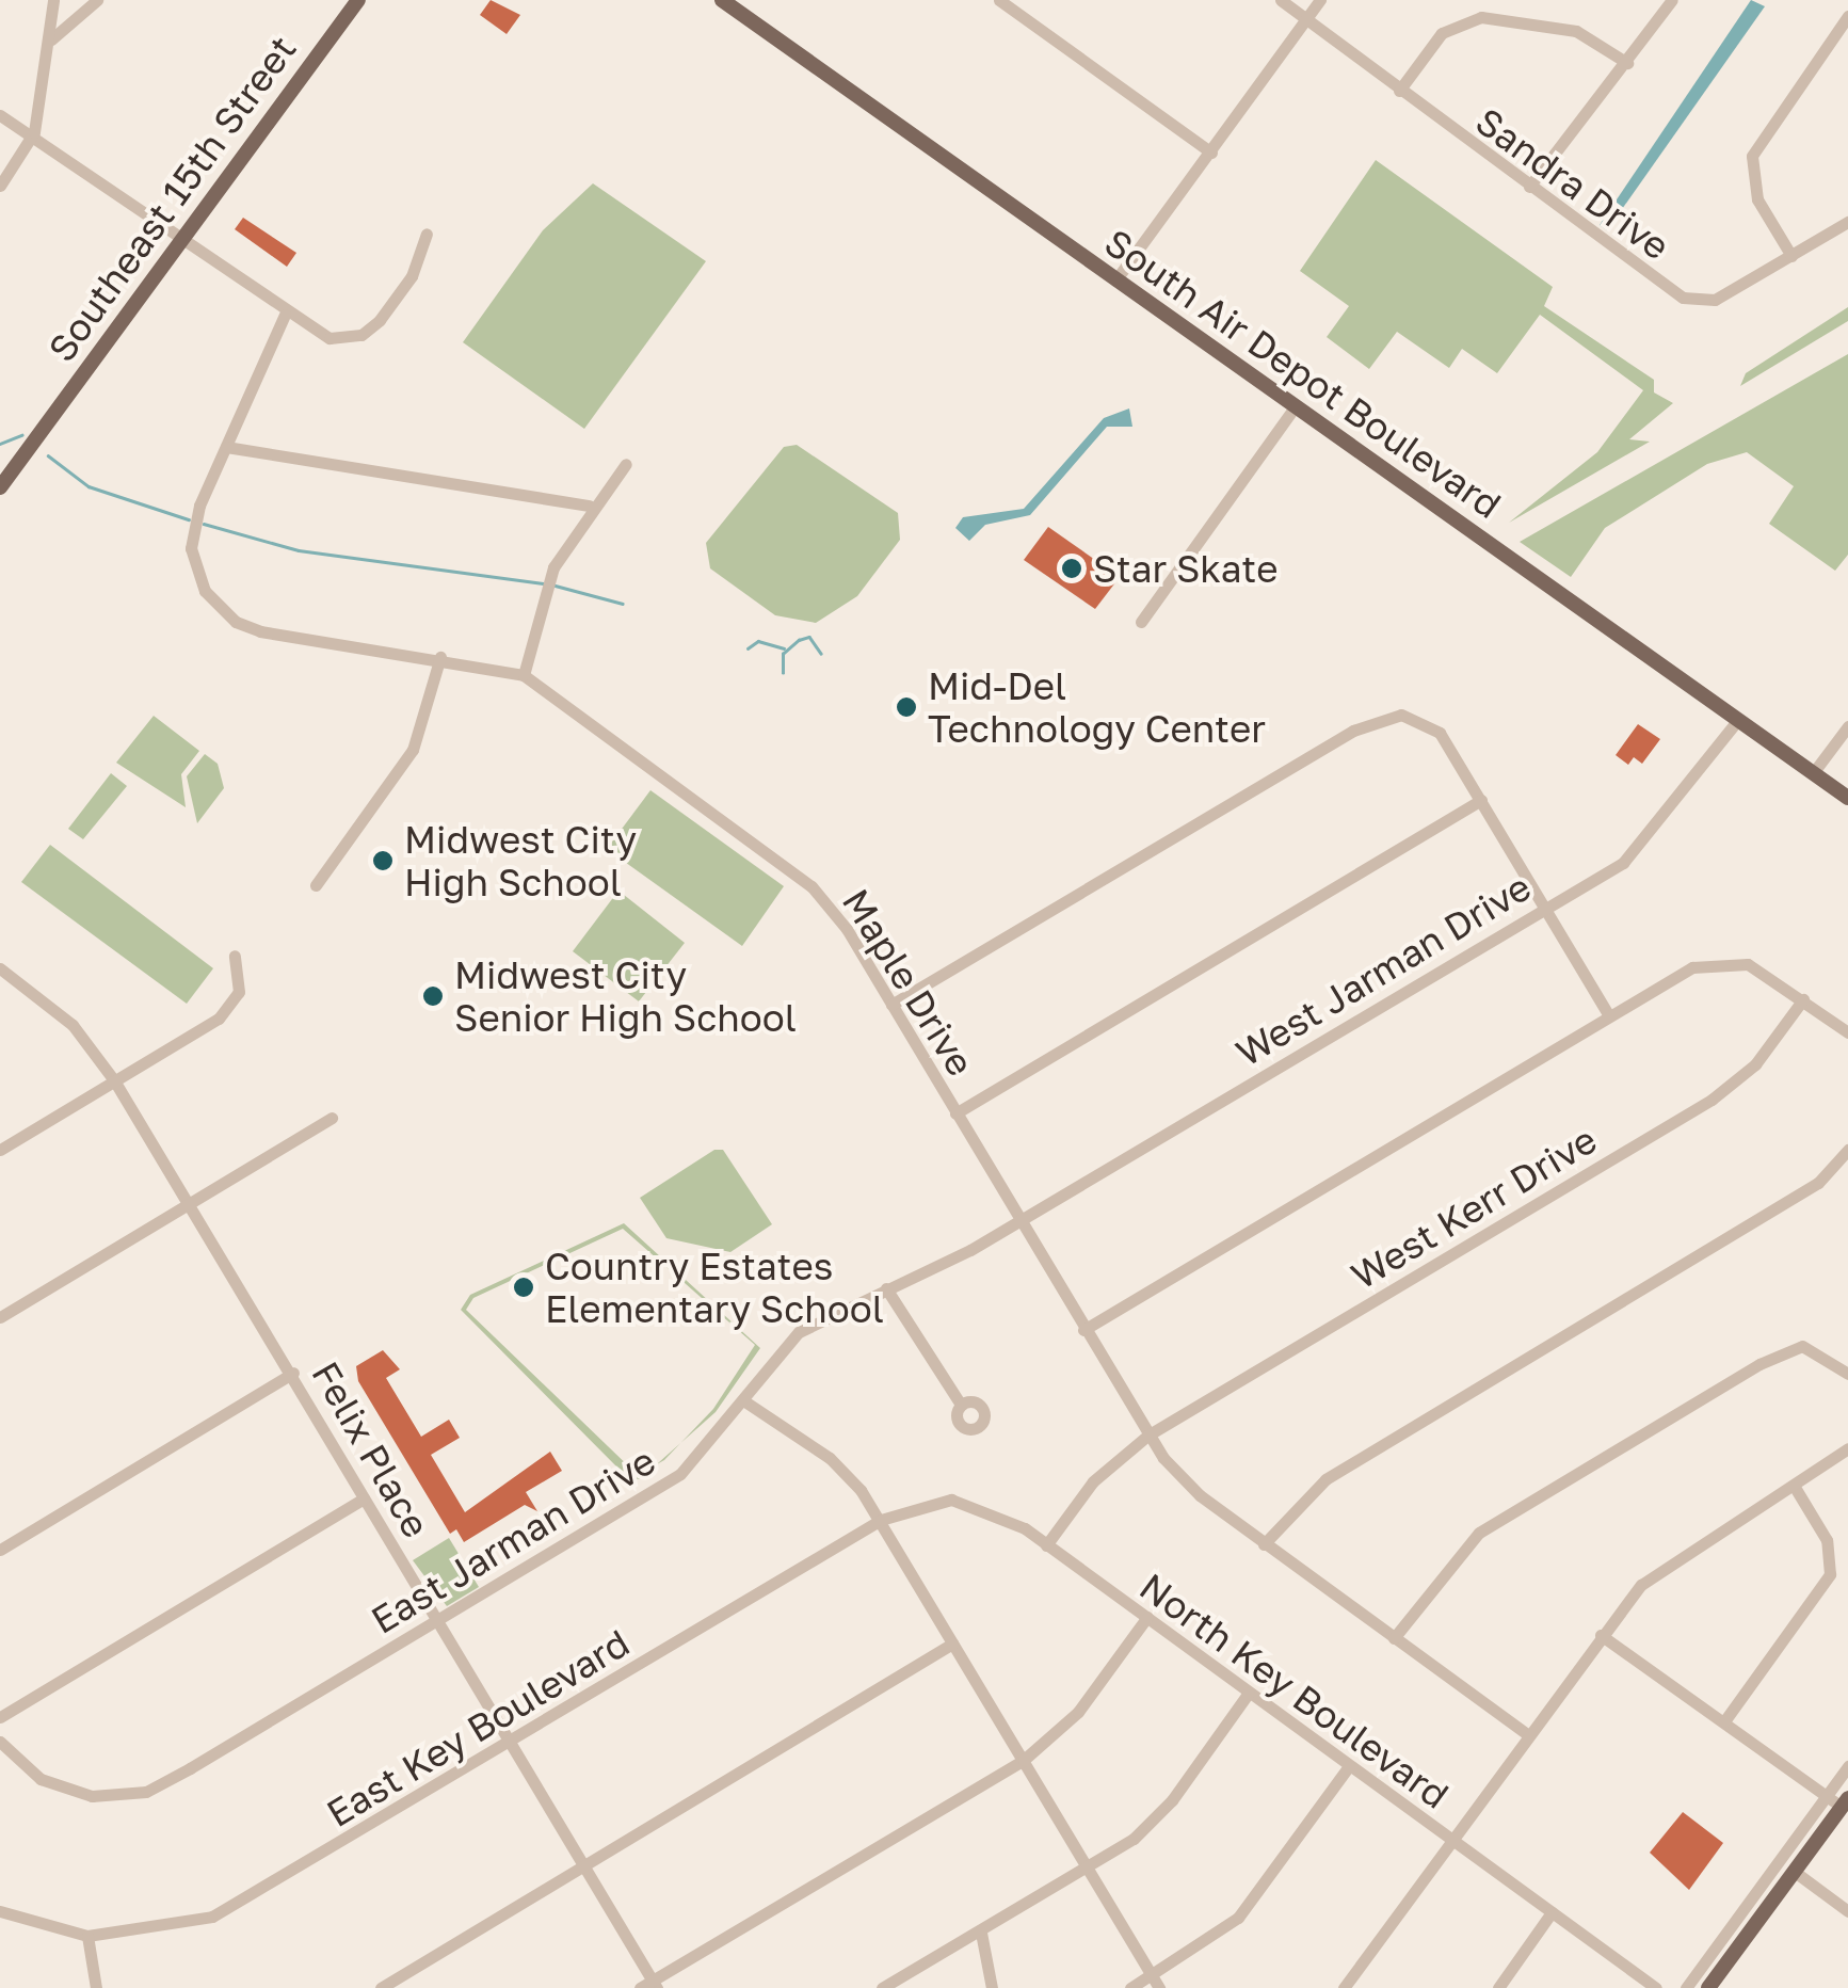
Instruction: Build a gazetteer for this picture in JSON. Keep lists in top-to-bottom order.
{
  "streets": {
    "main road": ["Southeast 15th Street", "South Air Depot Boulevard"],
    "street": [
      "Sandra Drive",
      "West Jarman Drive",
      "Maple Drive",
      "West Kerr Drive",
      "Felix Place",
      "East Jarman Drive",
      "North Key Boulevard",
      "East Key Boulevard"
    ]
  },
  "crossings": [
    ["South Air Depot Boulevard", "West Jarman Drive"],
    ["West Jarman Drive", "Maple Drive"],
    ["West Jarman Drive", "East Jarman Drive"],
    ["Maple Drive", "West Kerr Drive"],
    ["Maple Drive", "East Jarman Drive"],
    ["West Kerr Drive", "North Key Boulevard"],
    ["Felix Place", "East Jarman Drive"],
    ["Felix Place", "East Key Boulevard"],
    ["North Key Boulevard", "East Key Boulevard"]
  ],
  "places": [
    "Star Skate",
    "Mid-Del Technology Center",
    "Midwest City High School",
    "Midwest City Senior High School",
    "Country Estates Elementary School"
  ]
}
